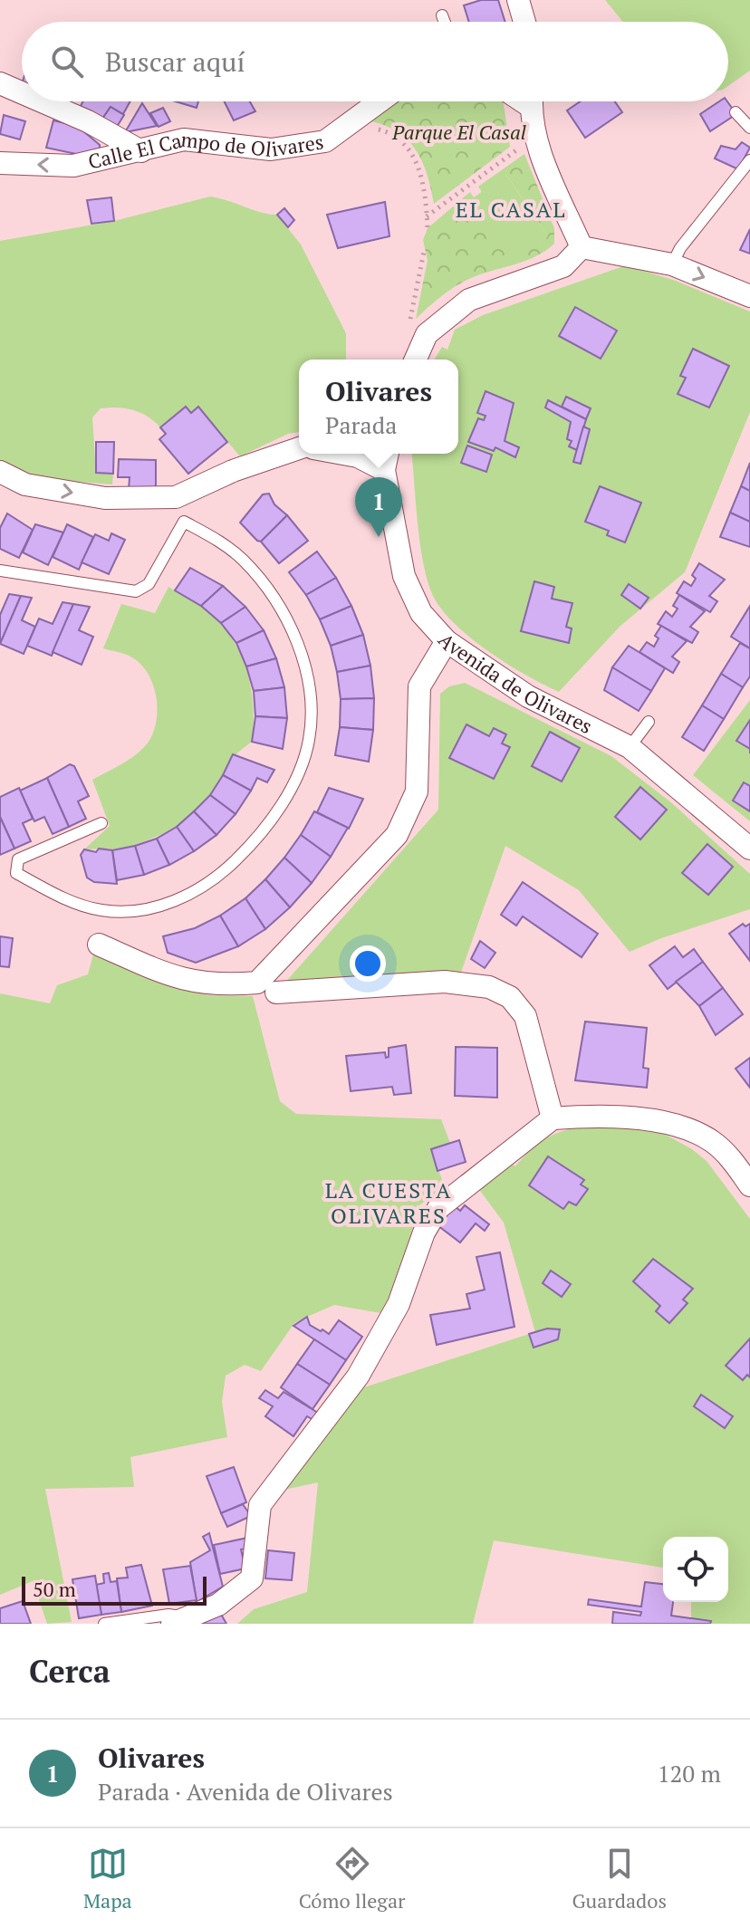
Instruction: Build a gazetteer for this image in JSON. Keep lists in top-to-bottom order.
{
  "streets": {
    "street": ["Calle El Campo de Olivares", "Avenida de Olivares"]
  },
  "one_way": ["Calle El Campo de Olivares"],
  "districts": ["EL CASAL", "LA CUESTA OLIVARES"],
  "parks": ["Parque El Casal"],
  "scale_bar": "50 m",
  "page": {
    "search": "Buscar aquí",
    "popup": ["Olivares", "Parada"],
    "pins": "1",
    "scale": "50 m",
    "heading": "Cerca",
    "list": [
      {
        "mark": "1",
        "name": "Olivares",
        "note": "Parada · Avenida de Olivares",
        "value": "120 m"
      }
    ],
    "nav": ["Mapa", "Cómo llegar", "Guardados"]
  }
}
